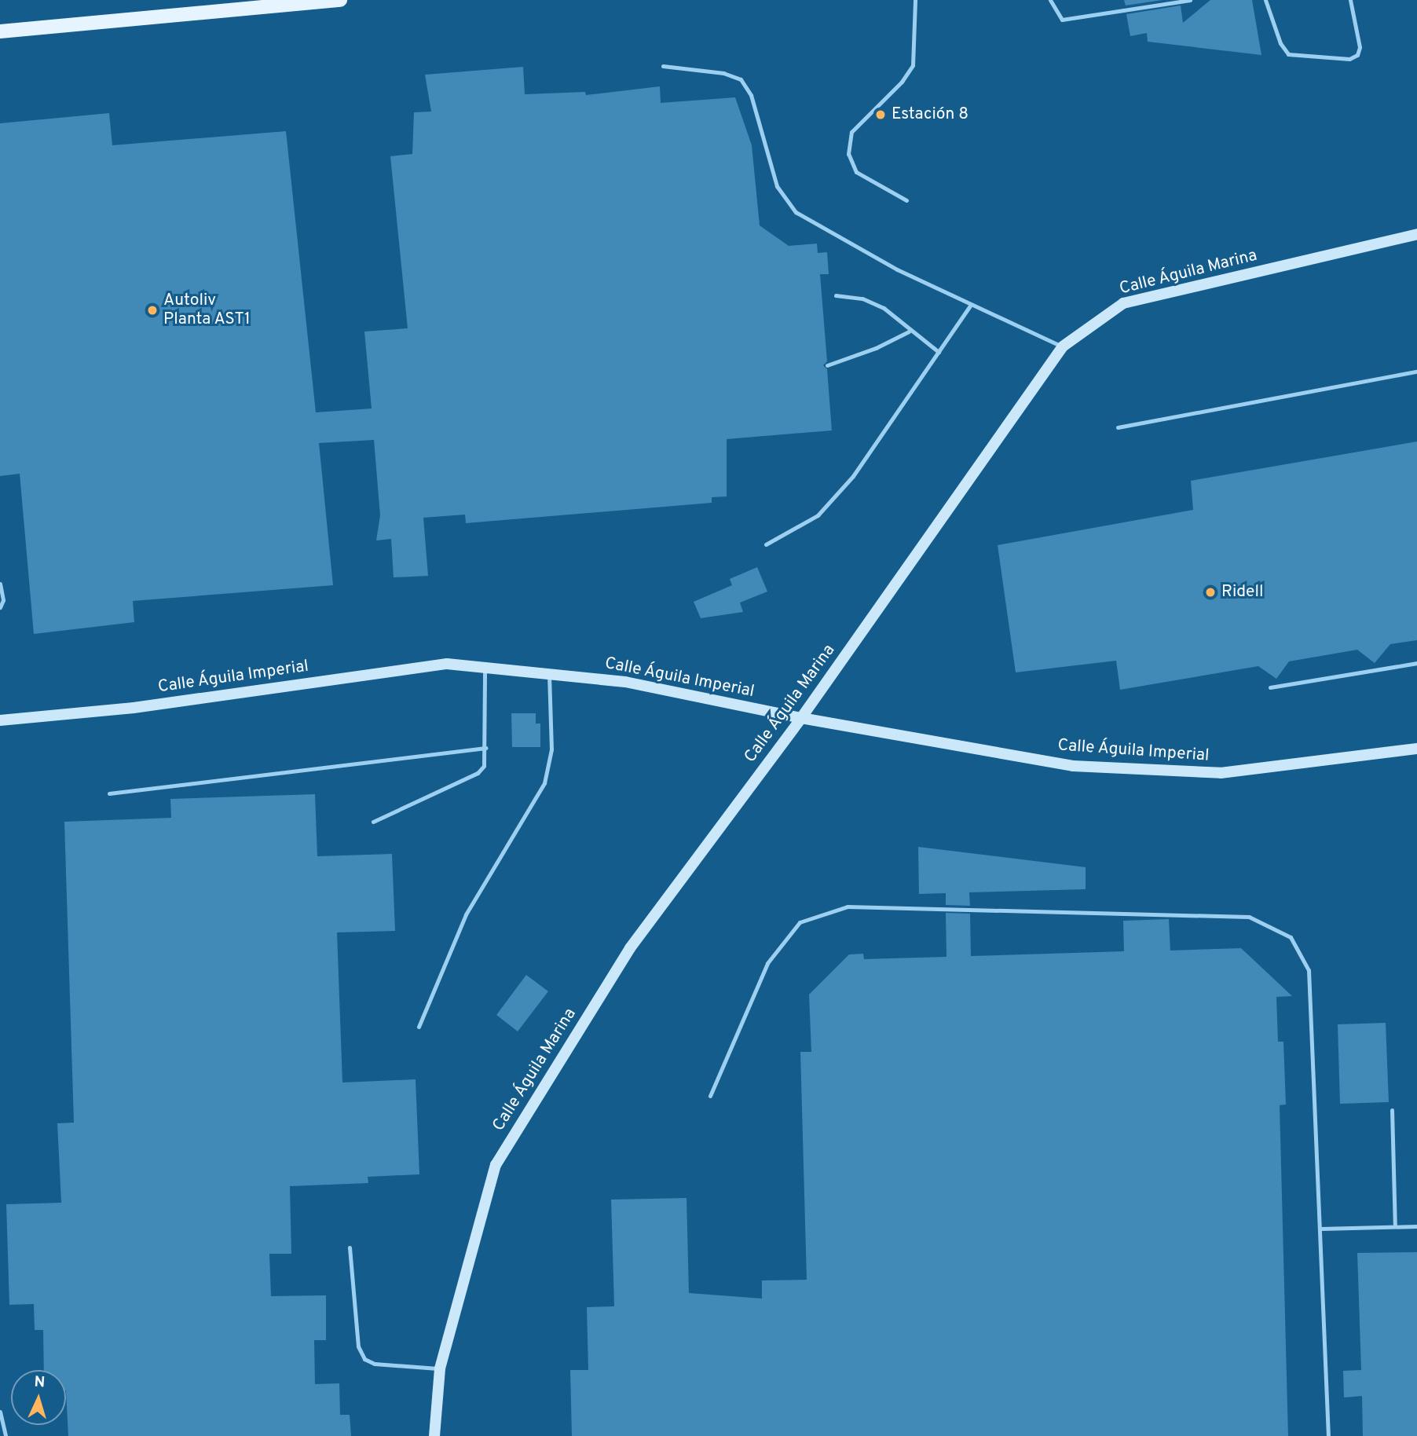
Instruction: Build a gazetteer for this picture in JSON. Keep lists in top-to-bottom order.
{
  "streets": {
    "street": ["Calle Águila Marina", "Calle Águila Imperial"]
  },
  "crossings": [
    ["Calle Águila Marina", "Calle Águila Imperial"]
  ],
  "places": ["Estación 8", "Autoliv Planta AST1", "Ridell"],
  "north": "top"
}
